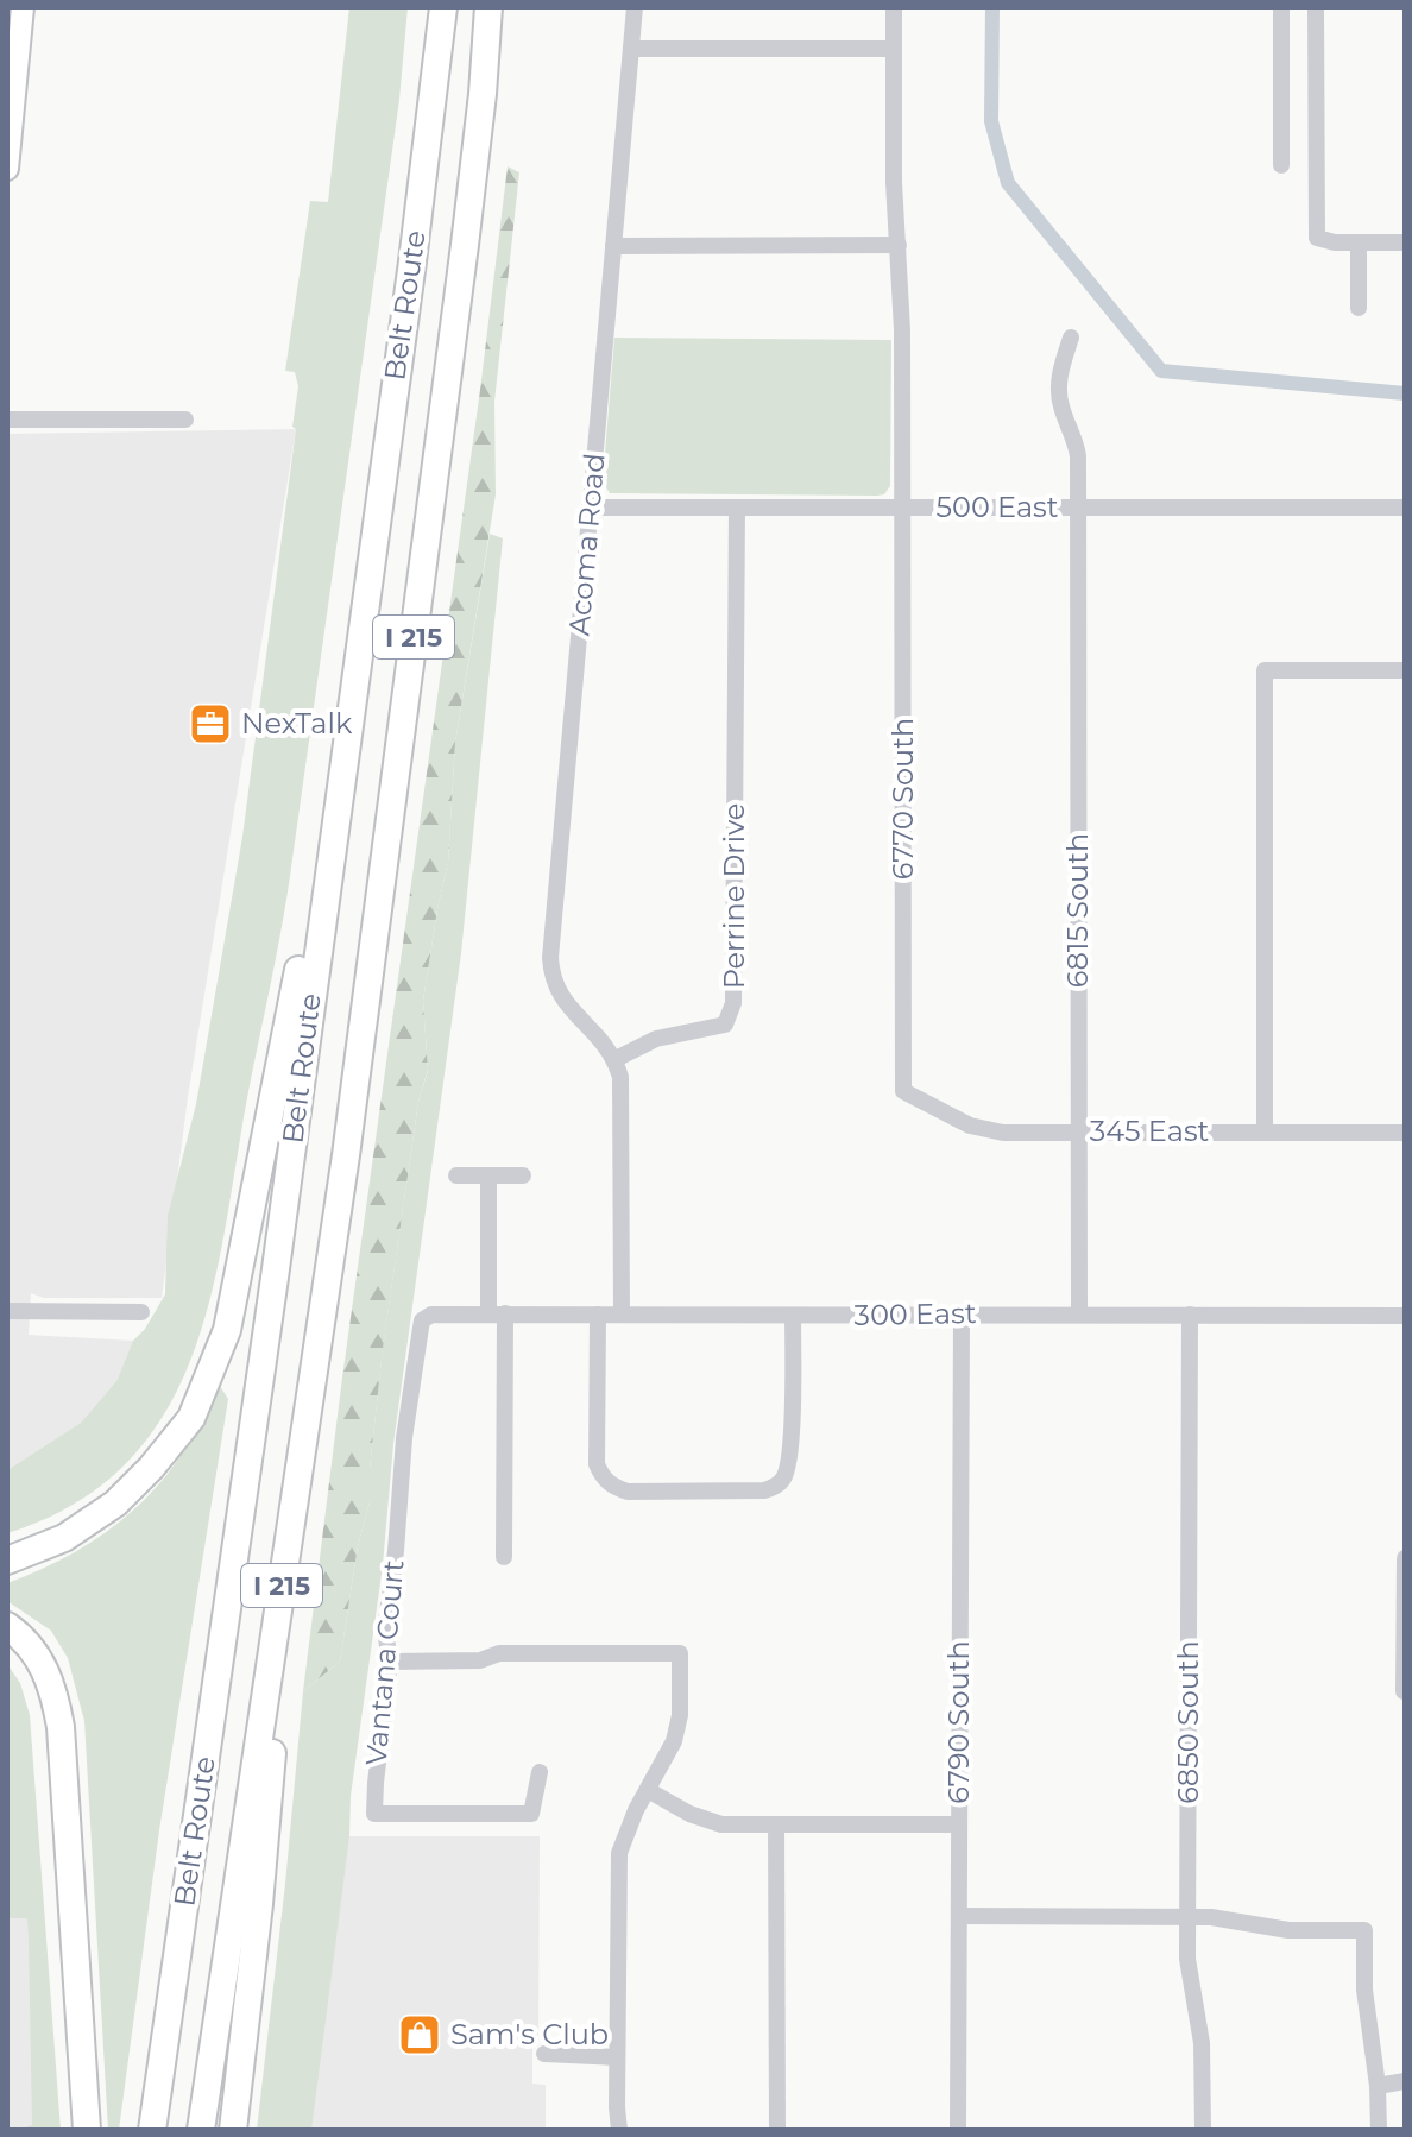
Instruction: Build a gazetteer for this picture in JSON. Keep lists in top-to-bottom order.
{
  "streets": {
    "highway": ["Belt Route", "I 215"],
    "street": [
      "500 East",
      "Acoma Road",
      "6770 South",
      "Perrine Drive",
      "6815 South",
      "345 East",
      "300 East",
      "Vantana Court",
      "6790 South",
      "6850 South"
    ]
  },
  "crossings": [
    ["500 East", "Acoma Road"],
    ["500 East", "6770 South"],
    ["500 East", "Perrine Drive"],
    ["500 East", "6815 South"],
    ["Acoma Road", "Perrine Drive"],
    ["6770 South", "345 East"],
    ["6815 South", "345 East"],
    ["6815 South", "300 East"],
    ["300 East", "Vantana Court"],
    ["300 East", "6790 South"],
    ["300 East", "6850 South"]
  ],
  "places": {
    "office": ["NexTalk"],
    "shop": ["Sam's Club"]
  }
}
